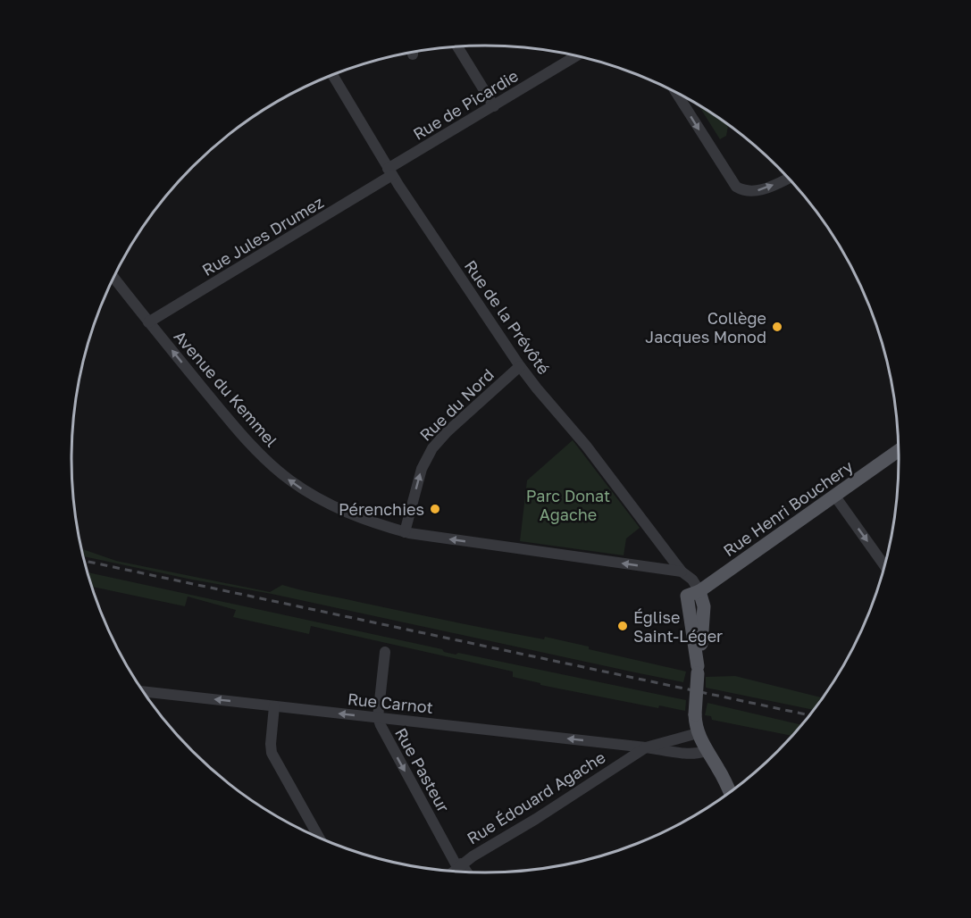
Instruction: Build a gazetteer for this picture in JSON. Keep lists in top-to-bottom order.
{
  "streets": {
    "main road": ["Rue Henri Bouchery"],
    "street": [
      "Rue de Picardie",
      "Rue Jules Drumez",
      "Rue de la Prévôté",
      "Avenue du Kemmel",
      "Rue du Nord",
      "Rue Carnot",
      "Rue Pasteur",
      "Rue Édouard Agache"
    ]
  },
  "crossings": [
    ["Rue de Picardie", "Rue Jules Drumez"],
    ["Rue de Picardie", "Rue de la Prévôté"],
    ["Rue Jules Drumez", "Rue de la Prévôté"],
    ["Rue Jules Drumez", "Avenue du Kemmel"],
    ["Rue de la Prévôté", "Avenue du Kemmel"],
    ["Rue de la Prévôté", "Rue du Nord"],
    ["Avenue du Kemmel", "Rue du Nord"],
    ["Rue Carnot", "Rue Pasteur"],
    ["Rue Carnot", "Rue Édouard Agache"],
    ["Rue Pasteur", "Rue Édouard Agache"]
  ],
  "one_way": [
    "Avenue du Kemmel",
    "Rue du Nord",
    "Rue Carnot",
    "Rue Pasteur"
  ],
  "parks": ["Parc Donat Agache"],
  "places": ["Collège Jacques Monod", "Pérenchies", "Église Saint-Léger"]
}
